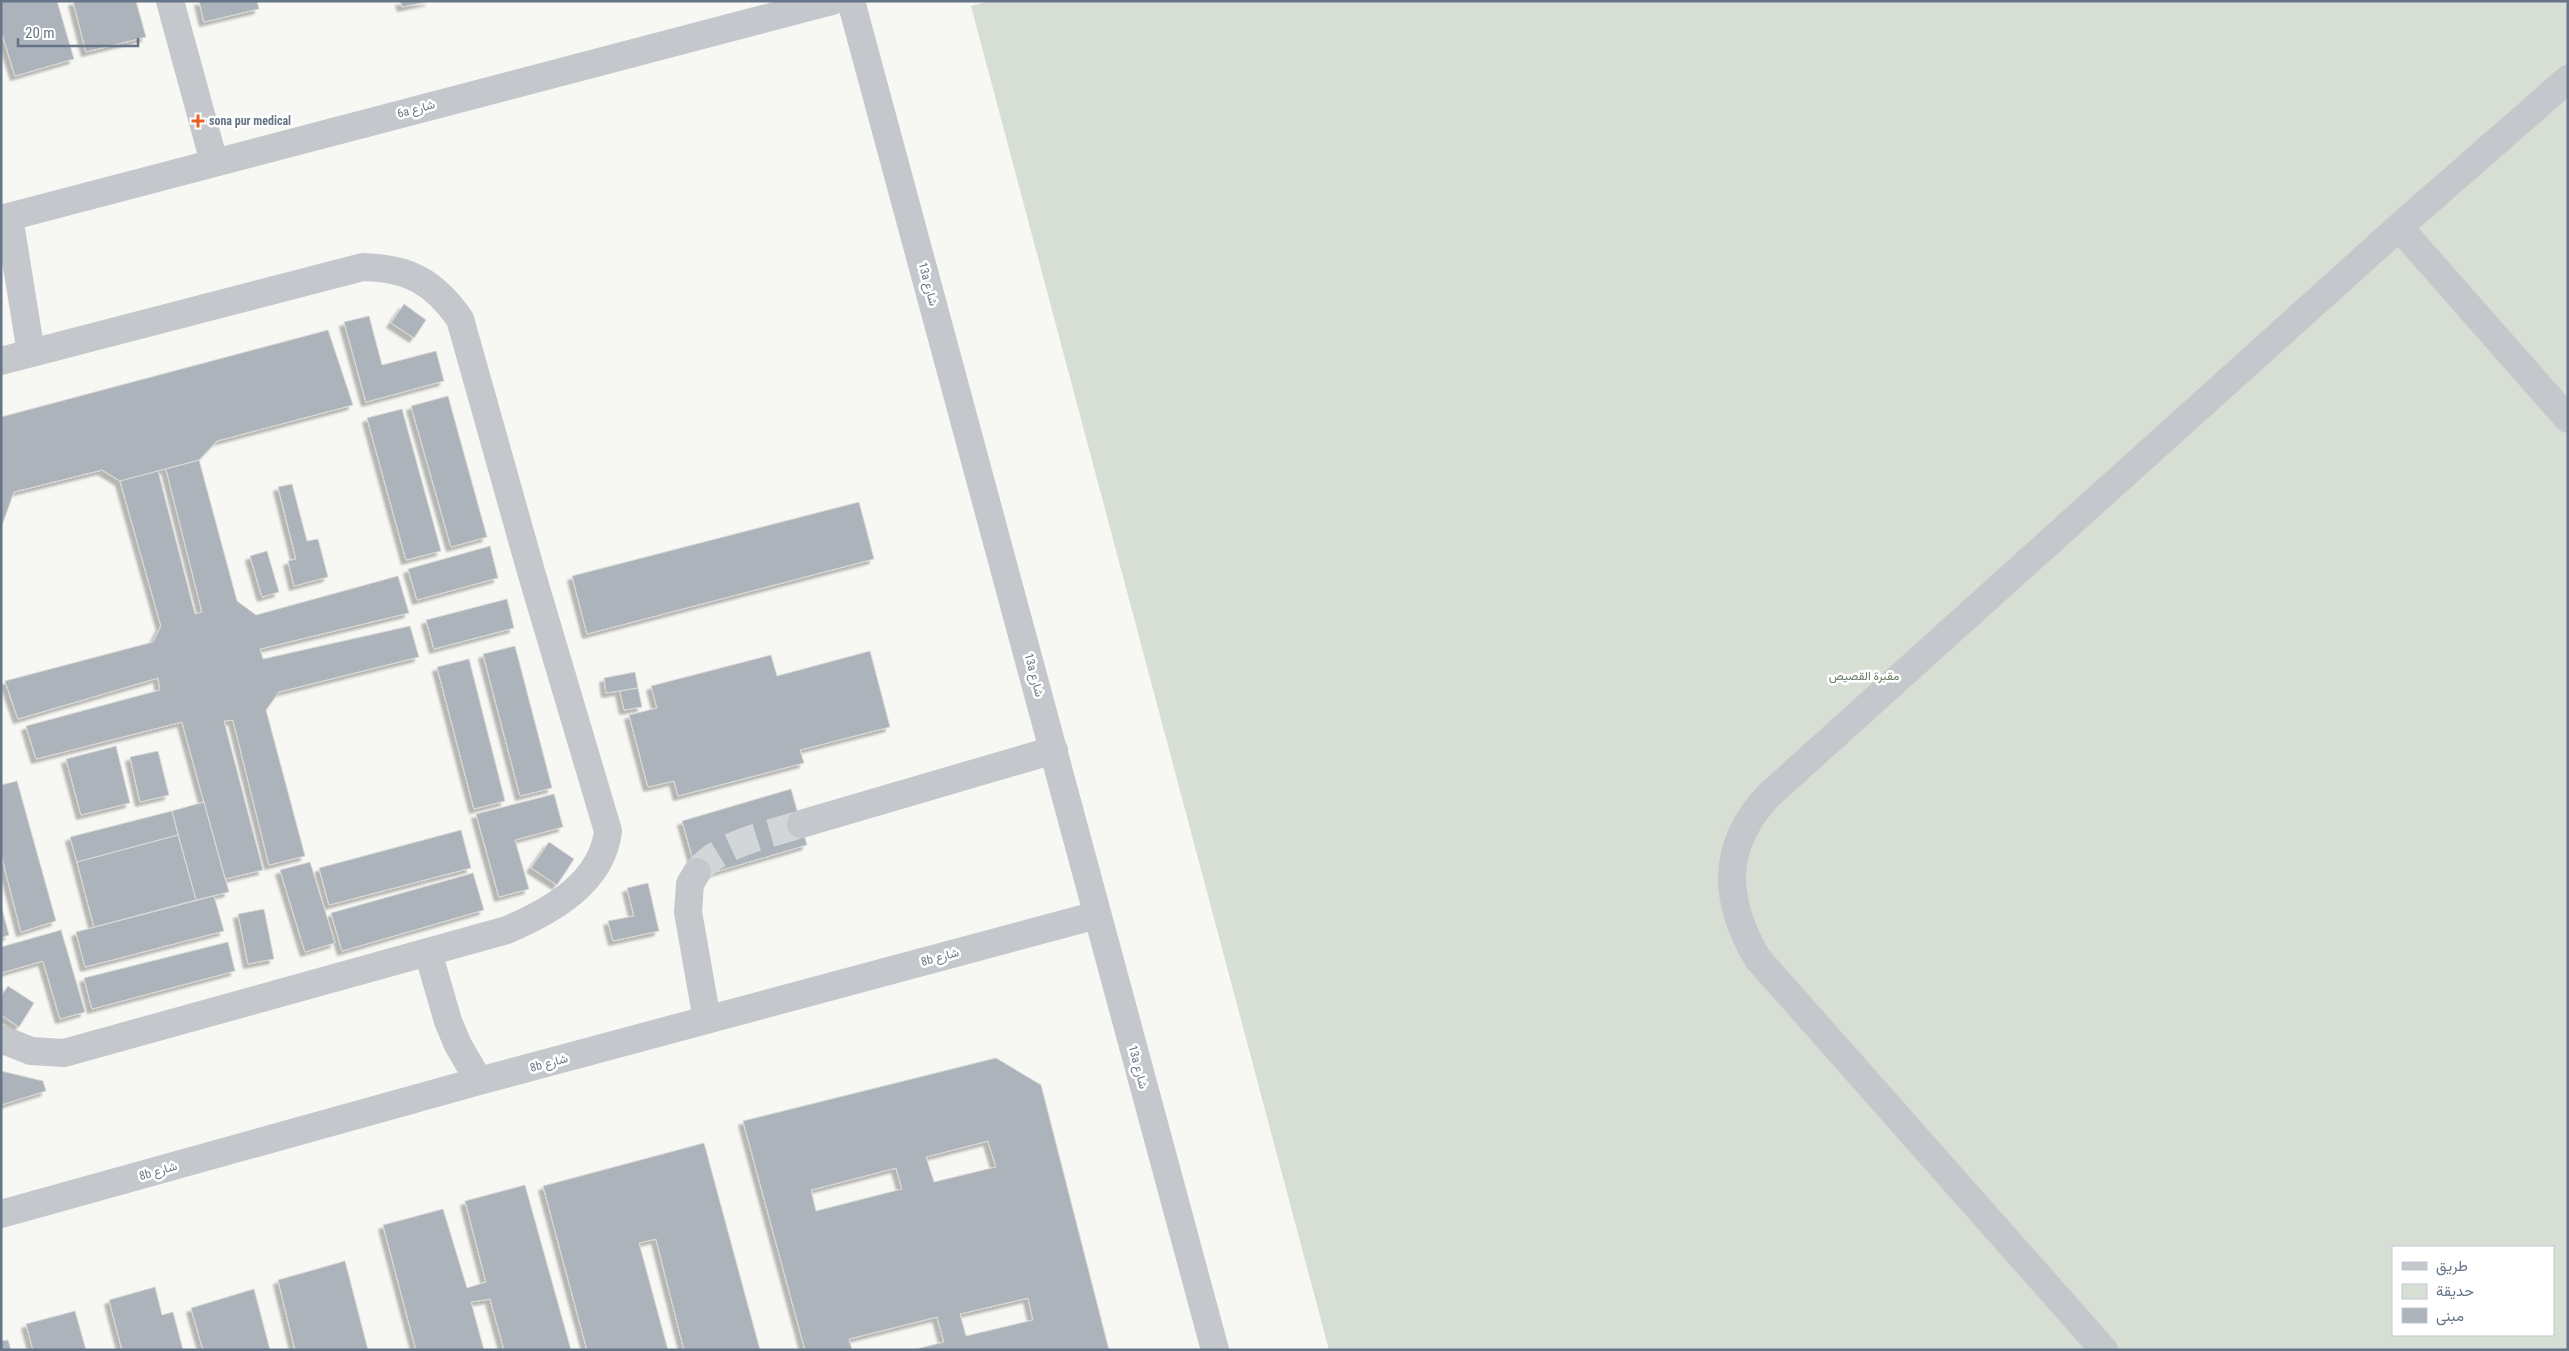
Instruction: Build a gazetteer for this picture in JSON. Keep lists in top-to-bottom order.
{
  "streets": {
    "street": ["6a شارع", "13a شارع", "8b شارع"]
  },
  "crossings": [
    ["13a شارع", "8b شارع"]
  ],
  "parks": ["مقبرة القصيص"],
  "places": {
    "health": ["sona pur medical"]
  },
  "legend": ["طريق", "حديقة", "مبنى"],
  "scale_bar": "20 m"
}
